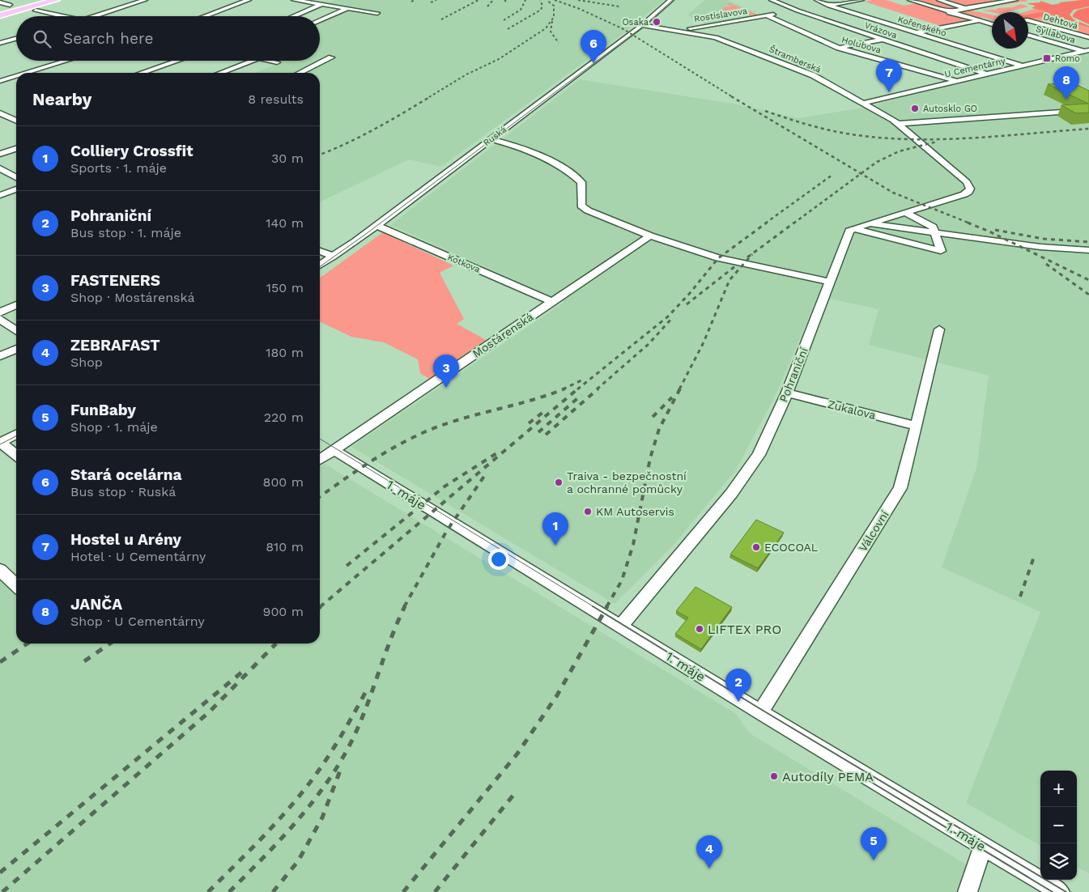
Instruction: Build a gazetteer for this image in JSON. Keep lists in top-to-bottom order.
{
  "streets": {
    "street": [
      "Rostislavova",
      "Dehtová",
      "Kořenského",
      "Vrázova",
      "Syllabova",
      "Holubova",
      "Štramberská",
      "U Cementárny",
      "Ruská",
      "Kotkova",
      "Mostárenská",
      "Pohraniční",
      "Zukalova",
      "1. máje",
      "Válcovní"
    ]
  },
  "crossings": [
    ["Rostislavova", "Vrázova"],
    ["Rostislavova", "Holubova"],
    ["Rostislavova", "Štramberská"],
    ["Kořenského", "U Cementárny"],
    ["Vrázova", "U Cementárny"],
    ["Syllabova", "U Cementárny"],
    ["Holubova", "U Cementárny"],
    ["Štramberská", "U Cementárny"],
    ["Štramberská", "Ruská"],
    ["Ruská", "Kotkova"],
    ["Kotkova", "Mostárenská"],
    ["Mostárenská", "1. máje"],
    ["Pohraniční", "Zukalova"],
    ["Pohraniční", "1. máje"],
    ["Zukalova", "Válcovní"],
    ["1. máje", "Válcovní"]
  ],
  "places": {
    "other": [
      "Osaka",
      "Autosklo GO",
      "Traiva - bezpečnostní a ochranné pomůcky",
      "KM Autoservis",
      "ECOCOAL",
      "LIFTEX PRO",
      "Autodíly PEMA"
    ],
    "transit": ["Romo"]
  },
  "north": "bottom right",
  "page": {
    "search": "Search here",
    "pins": [
      "6",
      "7",
      "8",
      "3",
      "1",
      "2",
      "5",
      "4"
    ],
    "heading": ["Nearby", "8 results"],
    "list": [
      {
        "mark": "1",
        "name": "Colliery Crossfit",
        "note": "Sports · 1. máje",
        "value": "30 m"
      },
      {
        "mark": "2",
        "name": "Pohraniční",
        "note": "Bus stop · 1. máje",
        "value": "140 m"
      },
      {
        "mark": "3",
        "name": "FASTENERS",
        "note": "Shop · Mostárenská",
        "value": "150 m"
      },
      {
        "mark": "4",
        "name": "ZEBRAFAST",
        "note": "Shop",
        "value": "180 m"
      },
      {
        "mark": "5",
        "name": "FunBaby",
        "note": "Shop · 1. máje",
        "value": "220 m"
      },
      {
        "mark": "6",
        "name": "Stará ocelárna",
        "note": "Bus stop · Ruská",
        "value": "800 m"
      },
      {
        "mark": "7",
        "name": "Hostel u Arény",
        "note": "Hotel · U Cementárny",
        "value": "810 m"
      },
      {
        "mark": "8",
        "name": "JANČA",
        "note": "Shop · U Cementárny",
        "value": "900 m"
      }
    ],
    "map_buttons": ["+", "−"]
  }
}
